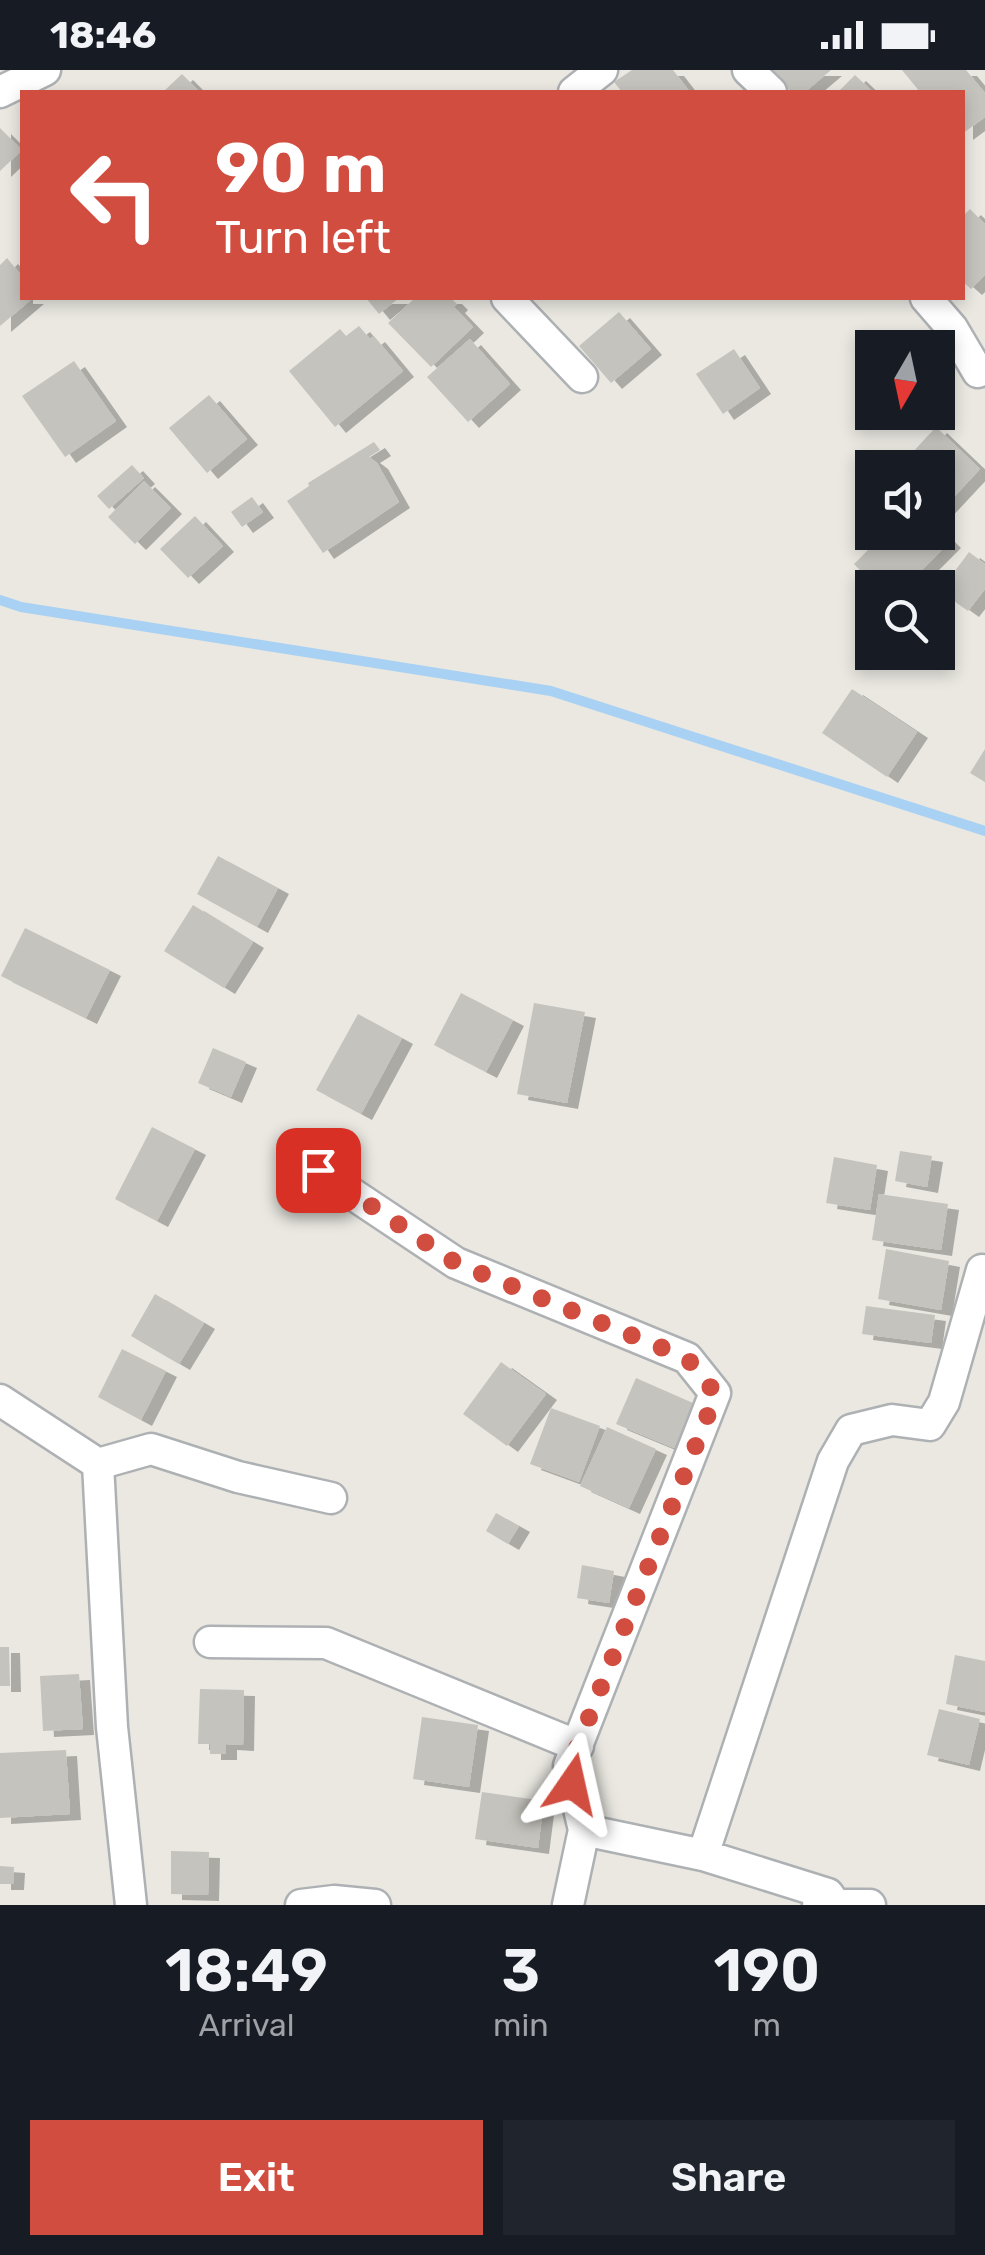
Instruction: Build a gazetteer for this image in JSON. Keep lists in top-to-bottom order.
{
  "north": "bottom",
  "page": {
    "status": "18:46",
    "turn": ["90 m", "Turn left"],
    "eta": [
      "18:49",
      "Arrival",
      "3",
      "min",
      "190",
      "m"
    ],
    "buttons": ["Exit", "Share"]
  }
}
